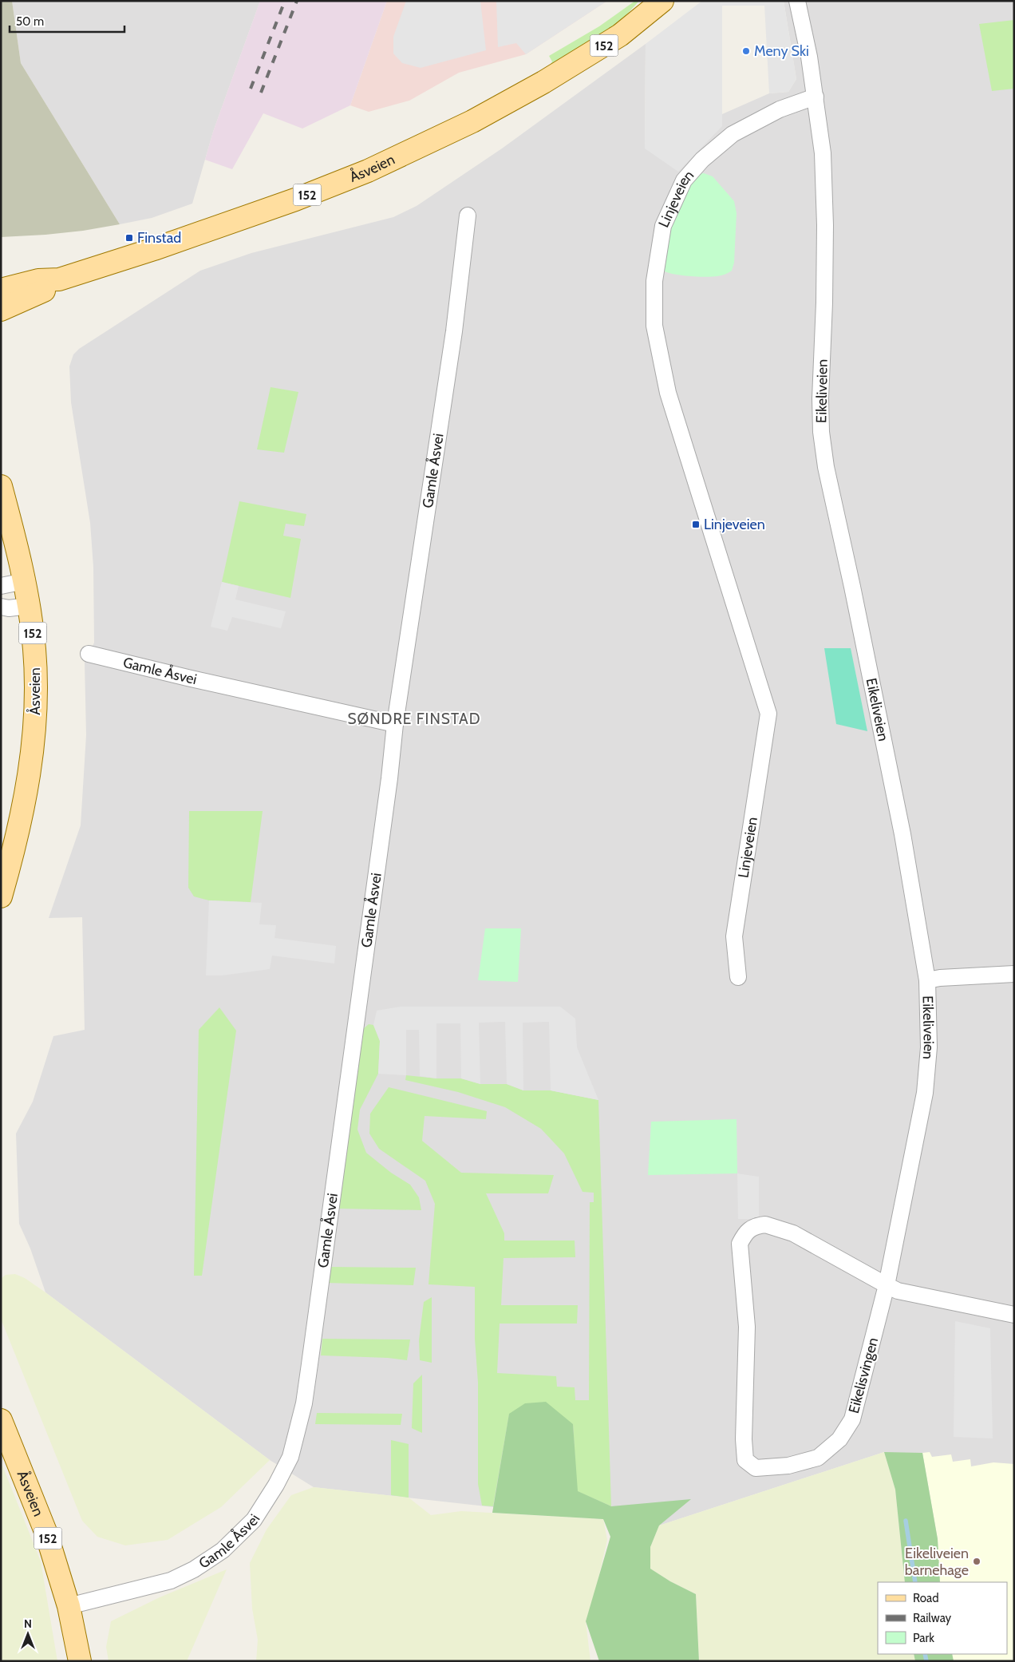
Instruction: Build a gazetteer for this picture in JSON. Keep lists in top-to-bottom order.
{
  "streets": {
    "main road": ["152", "Åsveien"],
    "street": [
      "Linjeveien",
      "Eikeliveien",
      "Gamle Åsvei",
      "Eikelisvingen"
    ]
  },
  "crossings": [
    ["Åsveien", "Gamle Åsvei"],
    ["Linjeveien", "Eikeliveien"],
    ["Eikeliveien", "Eikelisvingen"]
  ],
  "districts": ["SØNDRE FINSTAD"],
  "places": {
    "other": ["Meny Ski", "Eikeliveien barnehage"],
    "transit": ["Finstad", "Linjeveien"]
  },
  "legend": ["Road", "Railway", "Park"],
  "scale_bar": "50 m",
  "north": "top"
}
